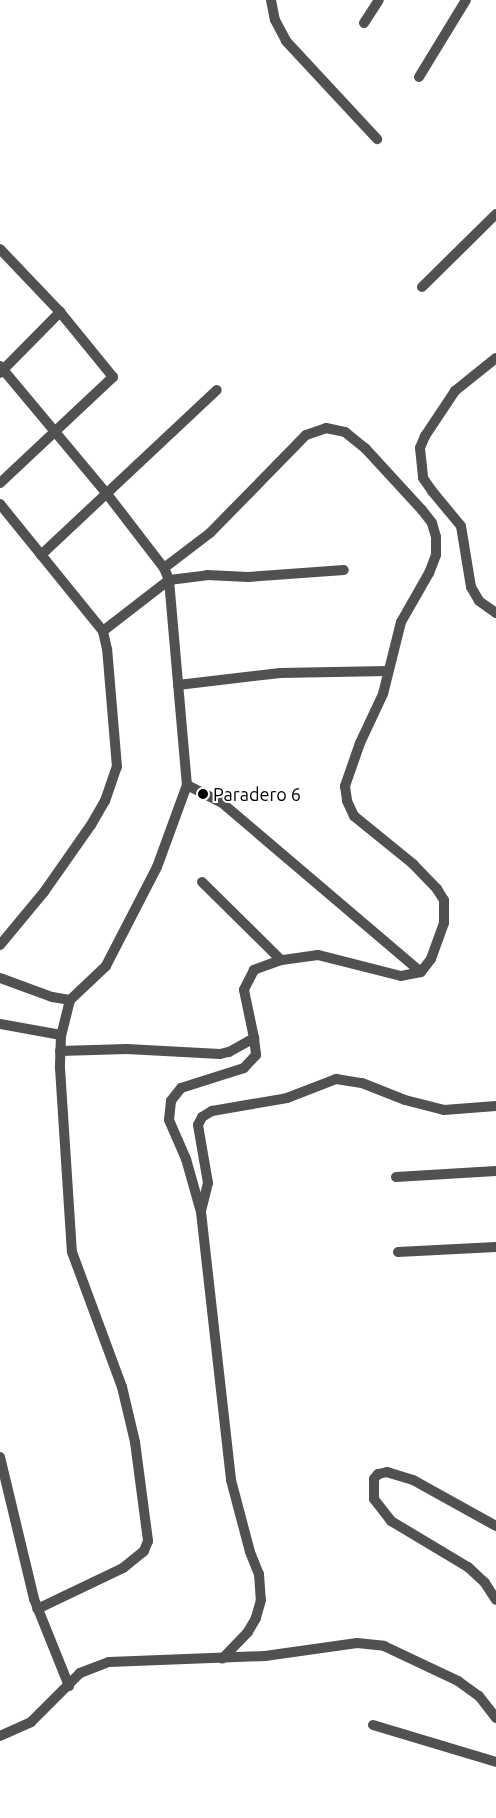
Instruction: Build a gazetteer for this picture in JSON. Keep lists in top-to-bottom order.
{
  "places": ["Paradero 6"]
}
